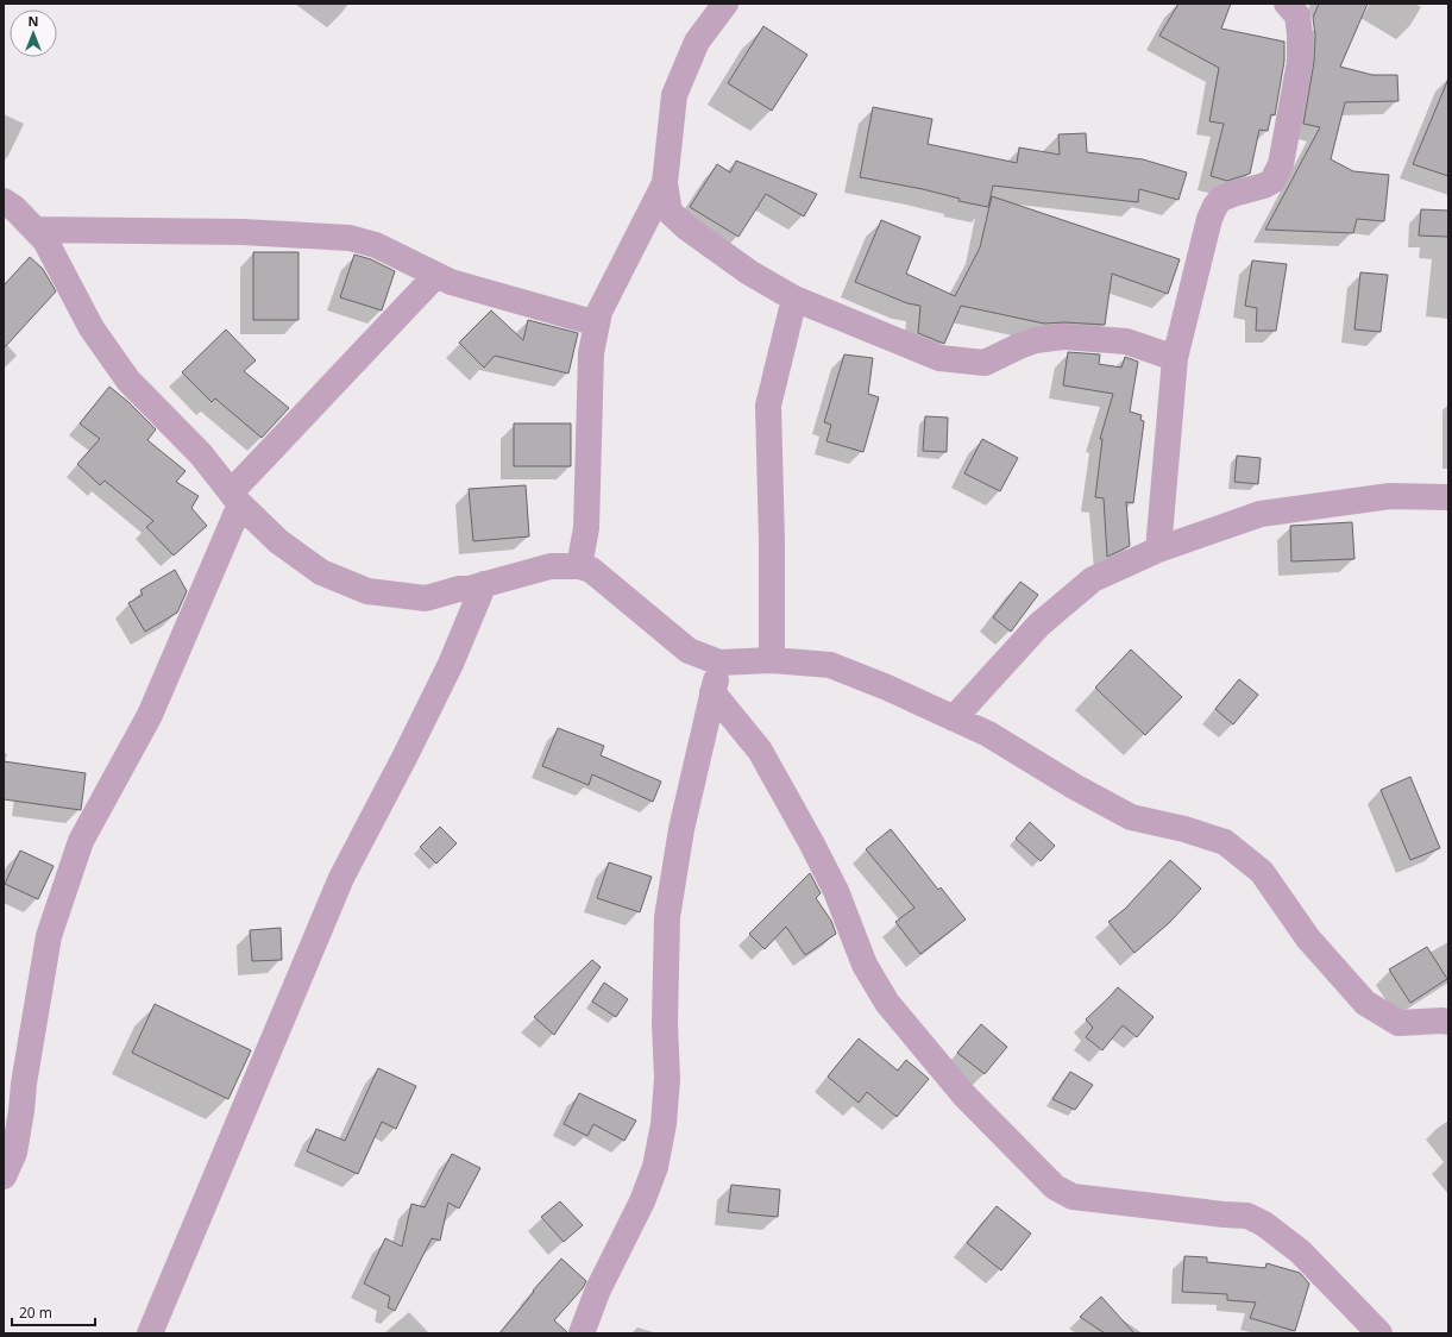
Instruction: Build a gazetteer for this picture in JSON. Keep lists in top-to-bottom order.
{
  "scale_bar": "20 m",
  "north": "top"
}
